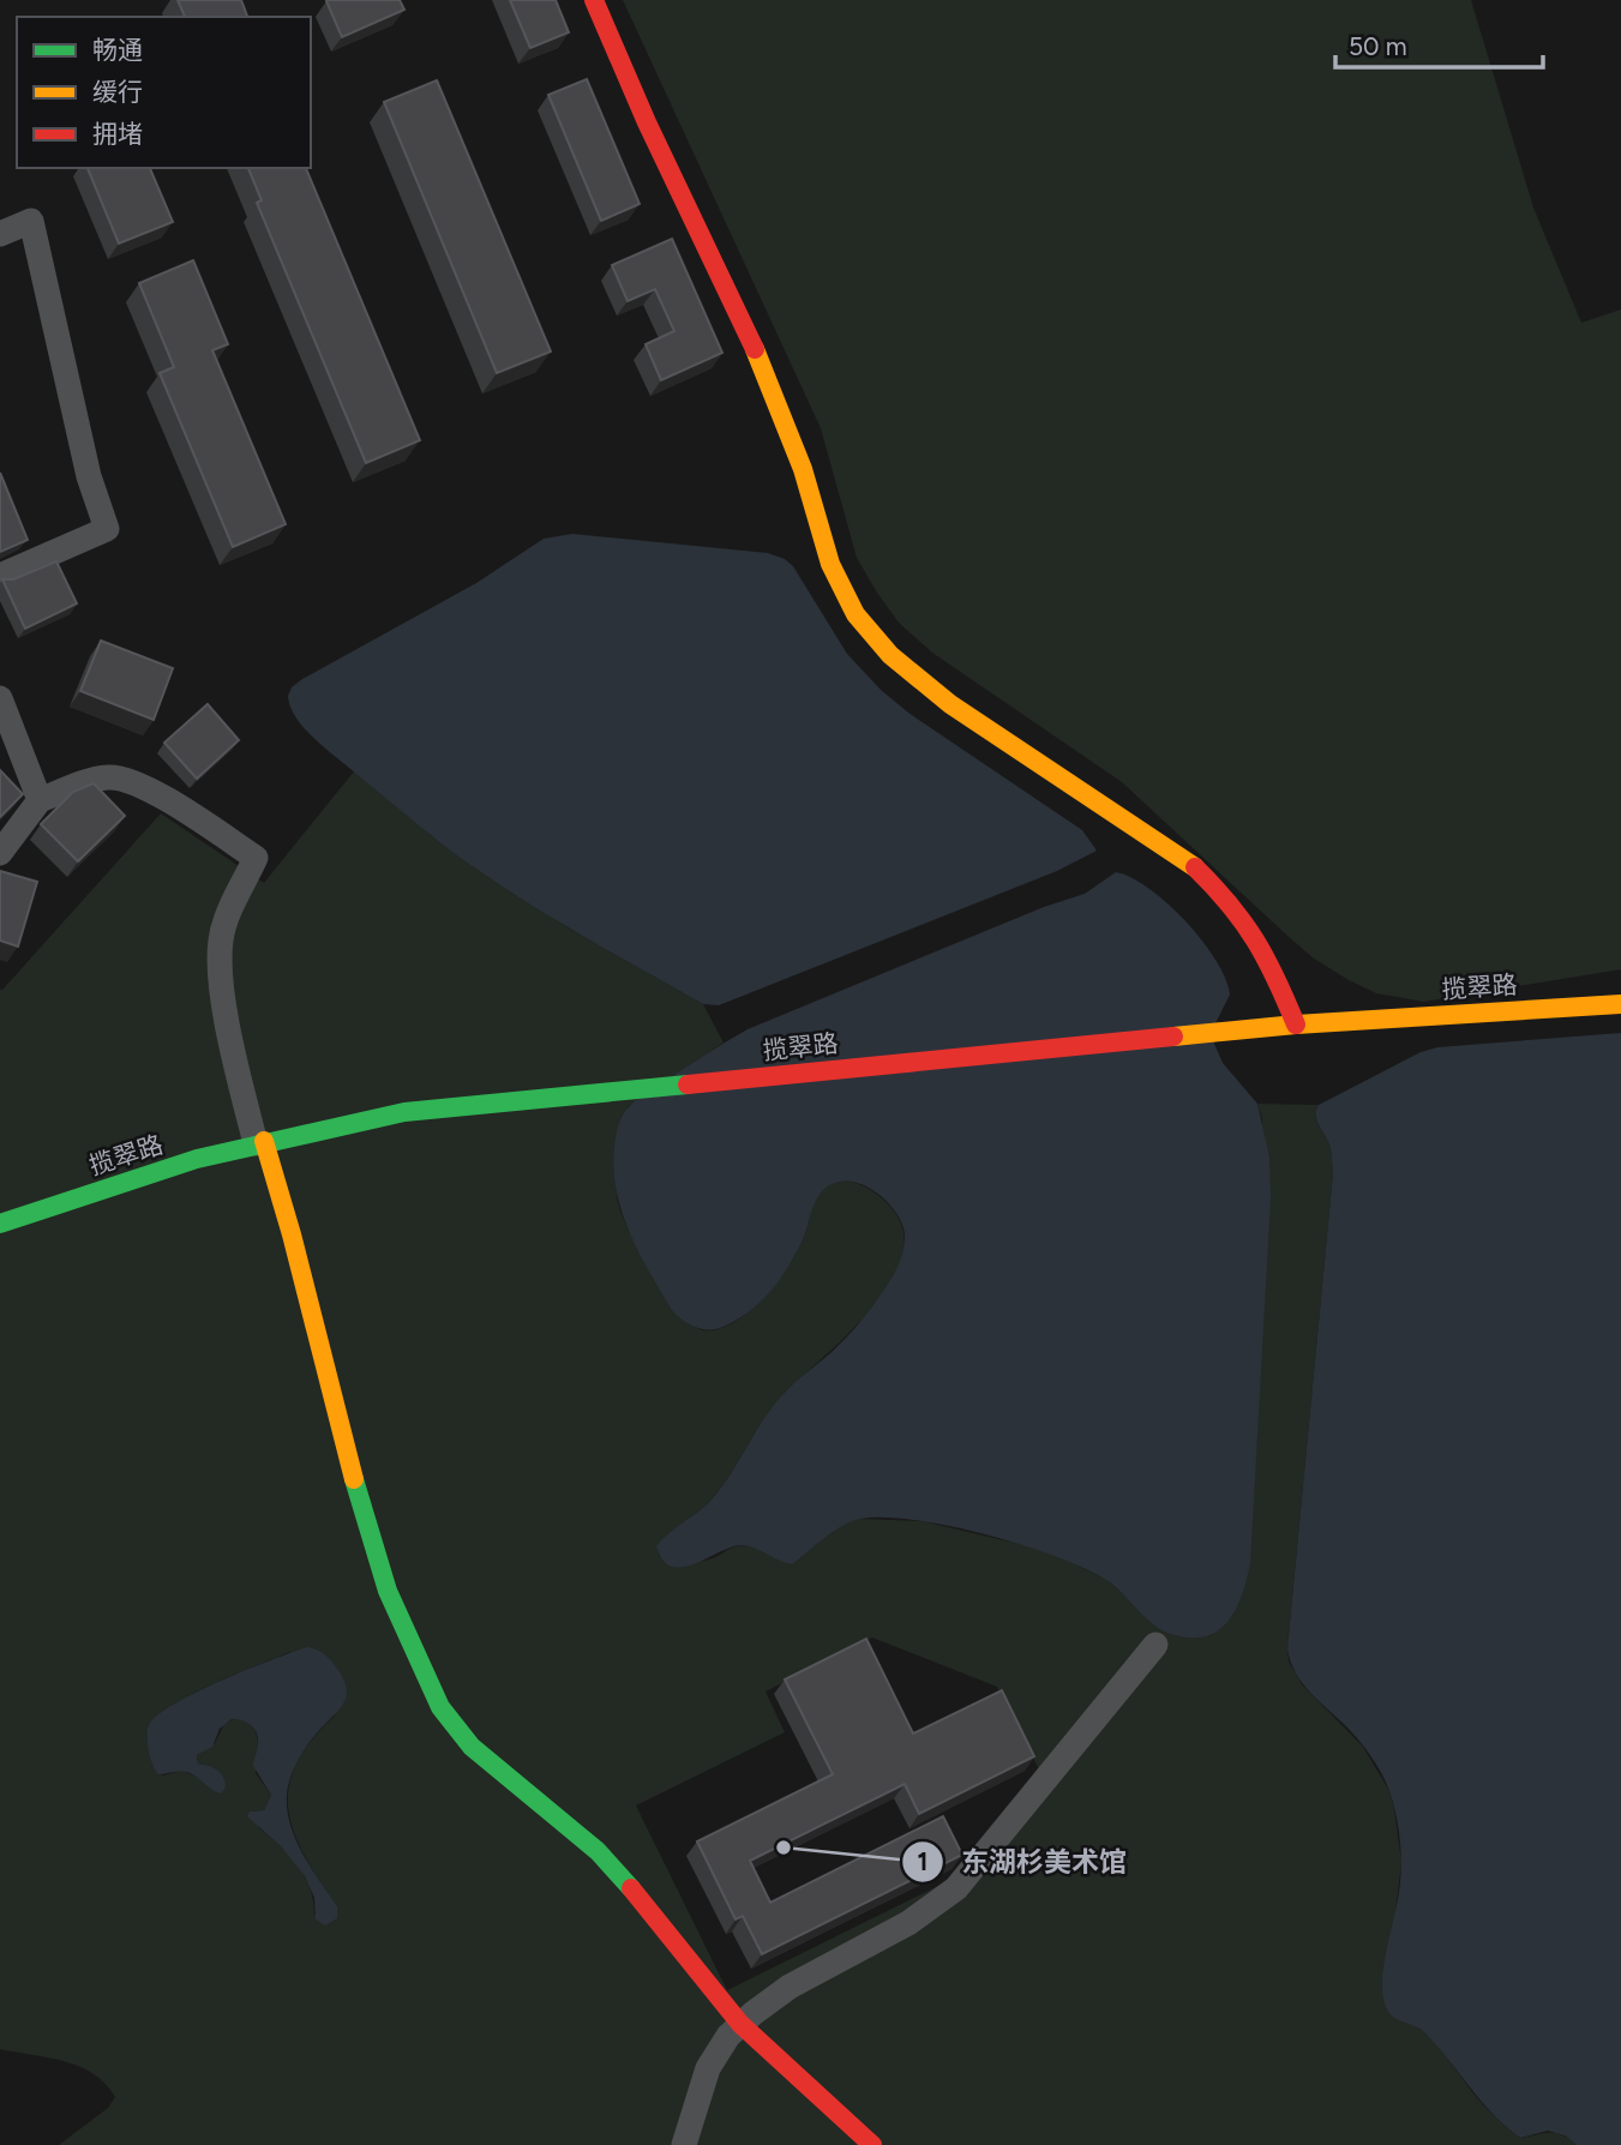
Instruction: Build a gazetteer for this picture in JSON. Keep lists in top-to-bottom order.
{
  "streets": {
    "street": ["揽翠路"]
  },
  "places": ["东湖杉美术馆"],
  "legend": ["畅通", "缓行", "拥堵"],
  "scale_bar": "50 m"
}
